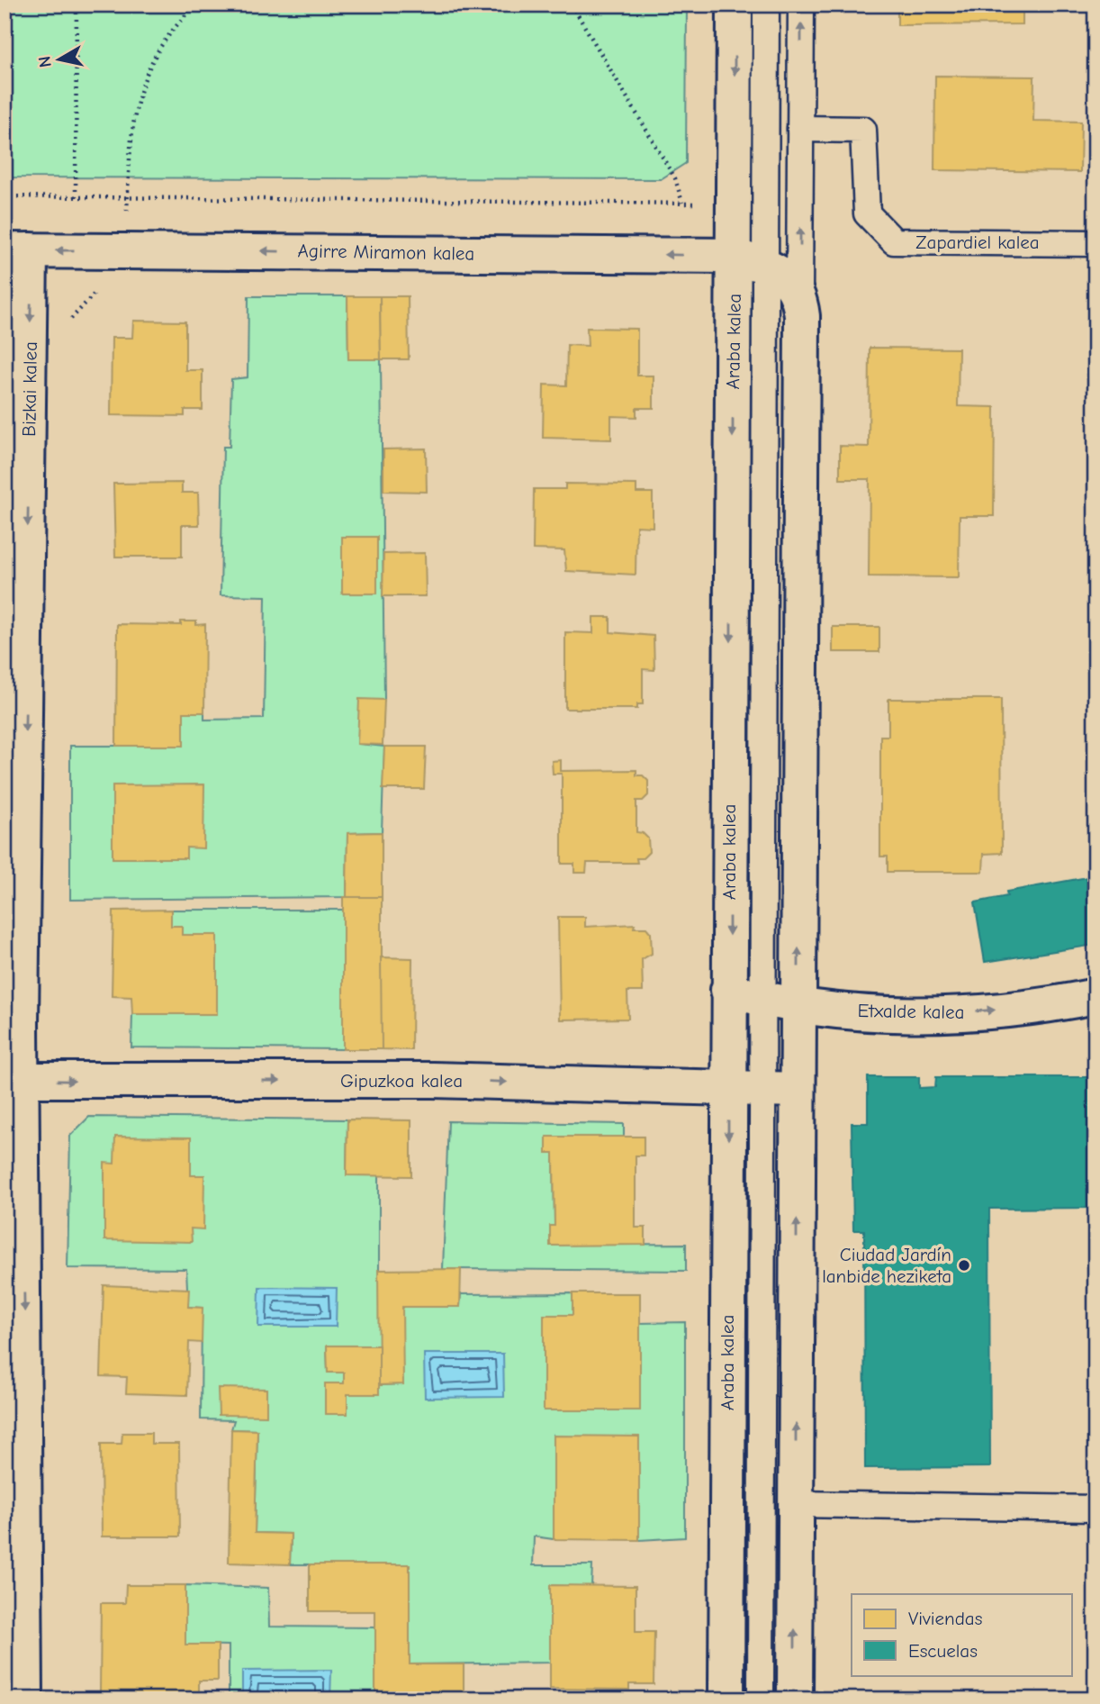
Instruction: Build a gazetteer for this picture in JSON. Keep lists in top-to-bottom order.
{
  "streets": {
    "street": [
      "Agirre Miramon kalea",
      "Araba kalea",
      "Bizkai kalea",
      "Etxalde kalea",
      "Gipuzkoa kalea"
    ],
    "lane": ["Zapardiel kalea"]
  },
  "crossings": [
    ["Agirre Miramon kalea", "Araba kalea"],
    ["Agirre Miramon kalea", "Bizkai kalea"],
    ["Araba kalea", "Etxalde kalea"],
    ["Araba kalea", "Gipuzkoa kalea"],
    ["Bizkai kalea", "Gipuzkoa kalea"]
  ],
  "one_way": [
    "Agirre Miramon kalea",
    "Bizkai kalea",
    "Etxalde kalea",
    "Gipuzkoa kalea"
  ],
  "places": ["Ciudad Jardín lanbide heziketa"],
  "legend": ["Viviendas", "Escuelas"],
  "north": "left"
}
